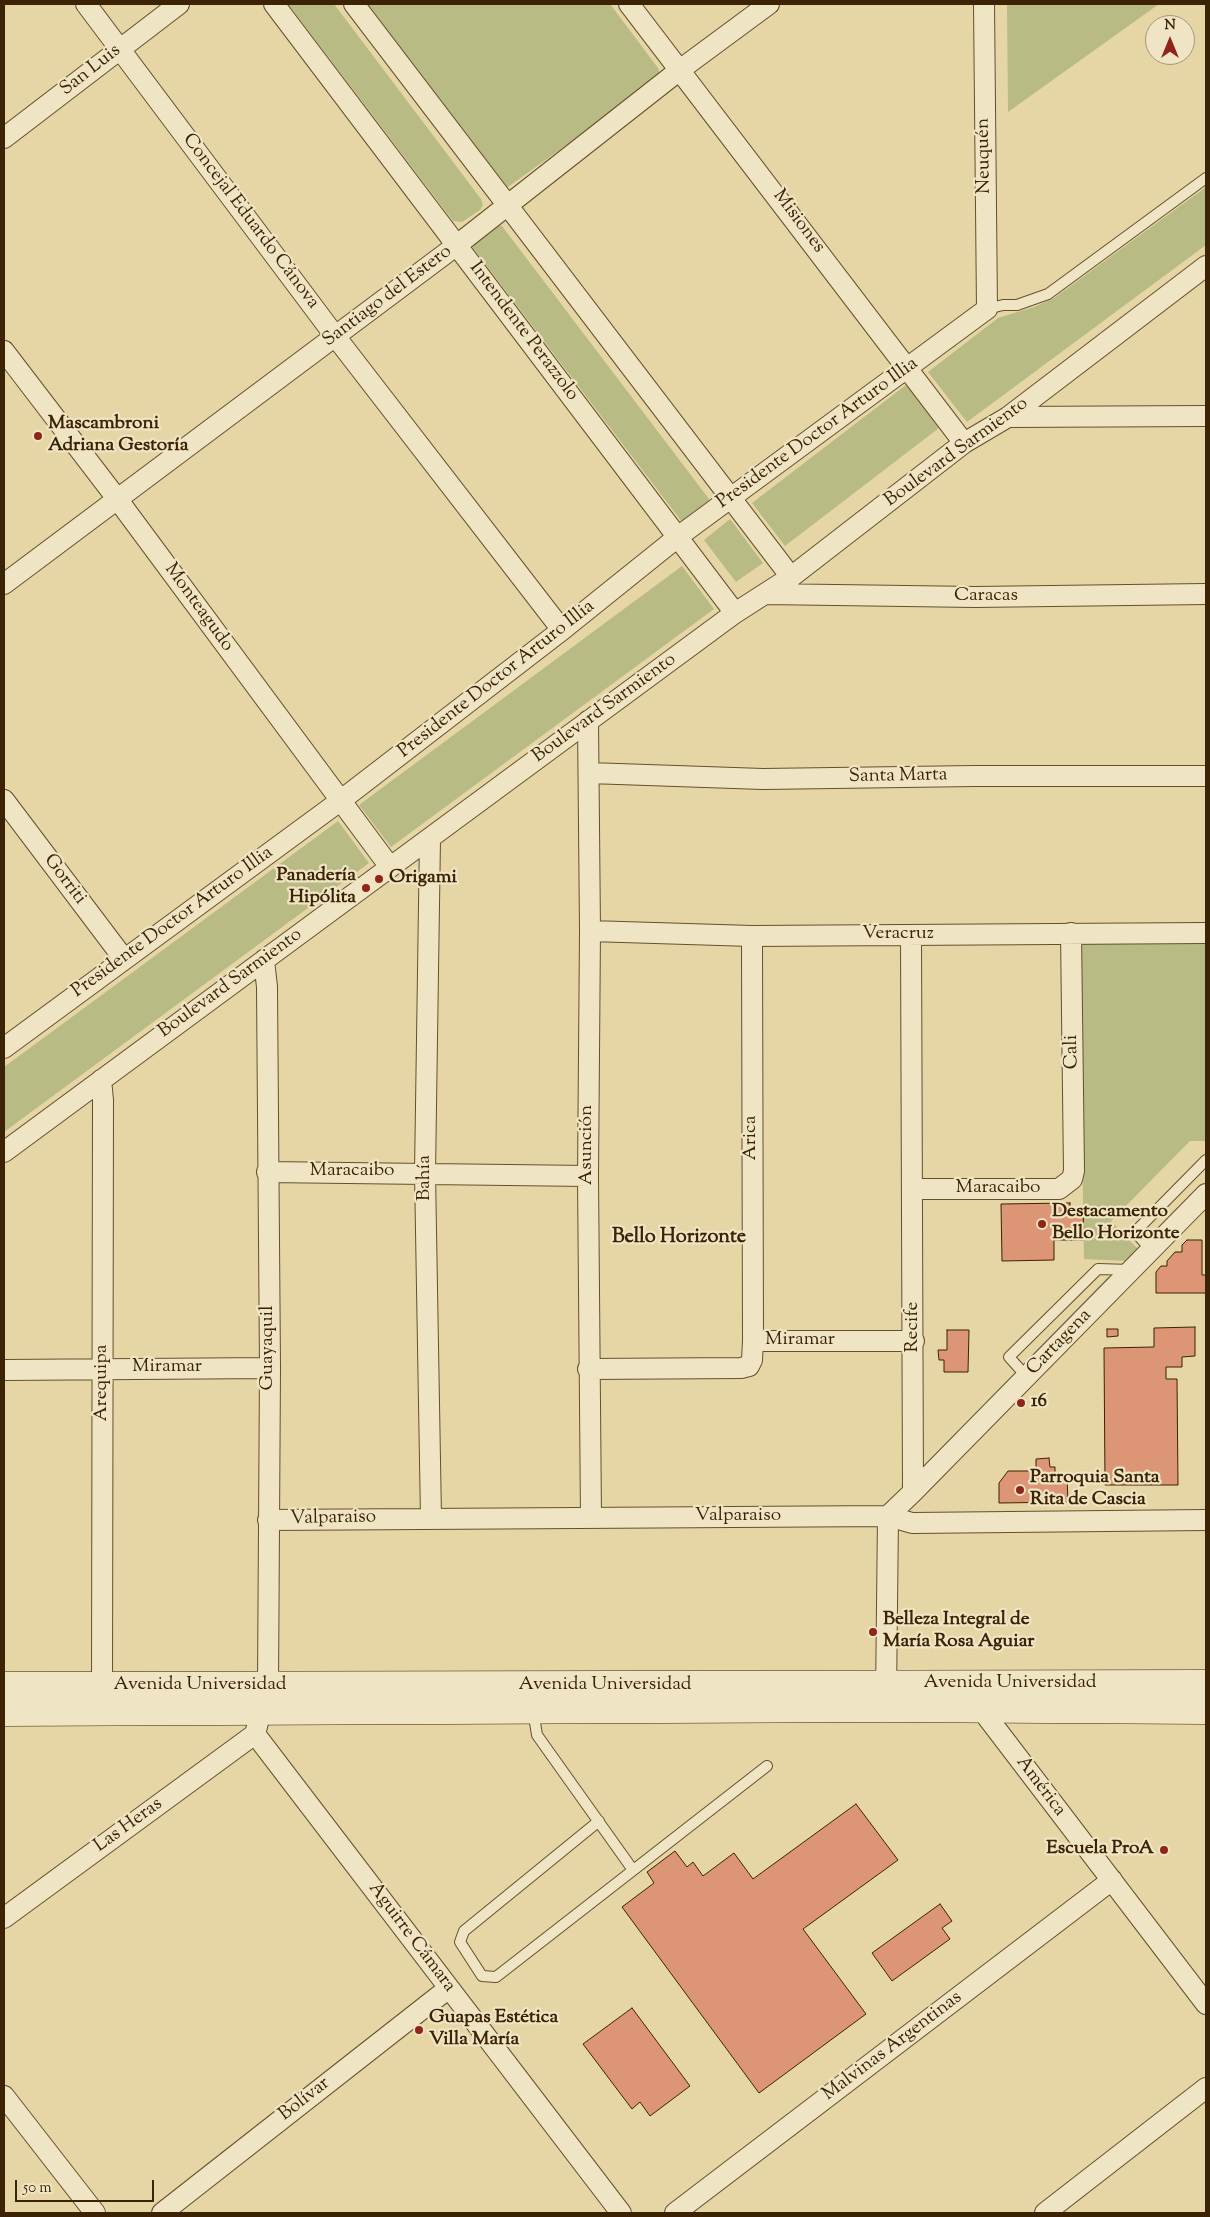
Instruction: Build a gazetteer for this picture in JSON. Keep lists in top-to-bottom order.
{
  "streets": {
    "main road": ["Avenida Universidad"],
    "street": [
      "San Luis",
      "Neuquén",
      "Concejal Eduardo Cánova",
      "Misiones",
      "Santiago del Estero",
      "Intendente Perazzolo",
      "Presidente Doctor Arturo Illia",
      "Boulevard Sarmiento",
      "Caracas",
      "Monteagudo",
      "Santa Marta",
      "Gorriti",
      "Veracruz",
      "Cali",
      "Arica",
      "Asunción",
      "Maracaibo",
      "Bahía",
      "Recife",
      "Miramar",
      "Cartagena",
      "Guayaquil",
      "Arequipa",
      "Valparaiso",
      "América",
      "Las Heras",
      "Aguirre Cámara",
      "Malvinas Argentinas",
      "Bolívar"
    ]
  },
  "crossings": [
    ["San Luis", "Concejal Eduardo Cánova"],
    ["Neuquén", "Presidente Doctor Arturo Illia"],
    ["Concejal Eduardo Cánova", "Santiago del Estero"],
    ["Concejal Eduardo Cánova", "Presidente Doctor Arturo Illia"],
    ["Misiones", "Santiago del Estero"],
    ["Misiones", "Presidente Doctor Arturo Illia"],
    ["Misiones", "Boulevard Sarmiento"],
    ["Santiago del Estero", "Intendente Perazzolo"],
    ["Santiago del Estero", "Monteagudo"],
    ["Intendente Perazzolo", "Presidente Doctor Arturo Illia"],
    ["Intendente Perazzolo", "Boulevard Sarmiento"],
    ["Presidente Doctor Arturo Illia", "Monteagudo"],
    ["Presidente Doctor Arturo Illia", "Gorriti"],
    ["Boulevard Sarmiento", "Caracas"],
    ["Boulevard Sarmiento", "Monteagudo"],
    ["Boulevard Sarmiento", "Asunción"],
    ["Boulevard Sarmiento", "Bahía"],
    ["Boulevard Sarmiento", "Guayaquil"],
    ["Boulevard Sarmiento", "Arequipa"],
    ["Santa Marta", "Asunción"],
    ["Veracruz", "Cali"],
    ["Veracruz", "Arica"],
    ["Veracruz", "Asunción"],
    ["Veracruz", "Recife"],
    ["Cali", "Maracaibo"],
    ["Arica", "Miramar"],
    ["Asunción", "Maracaibo"],
    ["Asunción", "Miramar"],
    ["Asunción", "Valparaiso"],
    ["Maracaibo", "Bahía"],
    ["Maracaibo", "Recife"],
    ["Maracaibo", "Guayaquil"],
    ["Bahía", "Valparaiso"],
    ["Recife", "Miramar"],
    ["Recife", "Cartagena"],
    ["Miramar", "Guayaquil"],
    ["Miramar", "Arequipa"],
    ["Guayaquil", "Valparaiso"],
    ["Guayaquil", "Avenida Universidad"],
    ["Guayaquil", "Las Heras"],
    ["Guayaquil", "Aguirre Cámara"],
    ["Arequipa", "Avenida Universidad"],
    ["Avenida Universidad", "América"],
    ["Avenida Universidad", "Las Heras"],
    ["Avenida Universidad", "Aguirre Cámara"],
    ["América", "Malvinas Argentinas"],
    ["Las Heras", "Aguirre Cámara"],
    ["Aguirre Cámara", "Bolívar"]
  ],
  "districts": ["Bello Horizonte"],
  "places": [
    "Mascambroni Adriana Gestoría",
    "Origami",
    "Panadería Hipólita",
    "Destacamento Bello Horizonte",
    "16",
    "Parroquia Santa Rita de Cascia",
    "Belleza Integral de María Rosa Aguiar",
    "Escuela ProA",
    "Guapas Estética Villa María"
  ],
  "scale_bar": "50 m",
  "north": "top"
}
